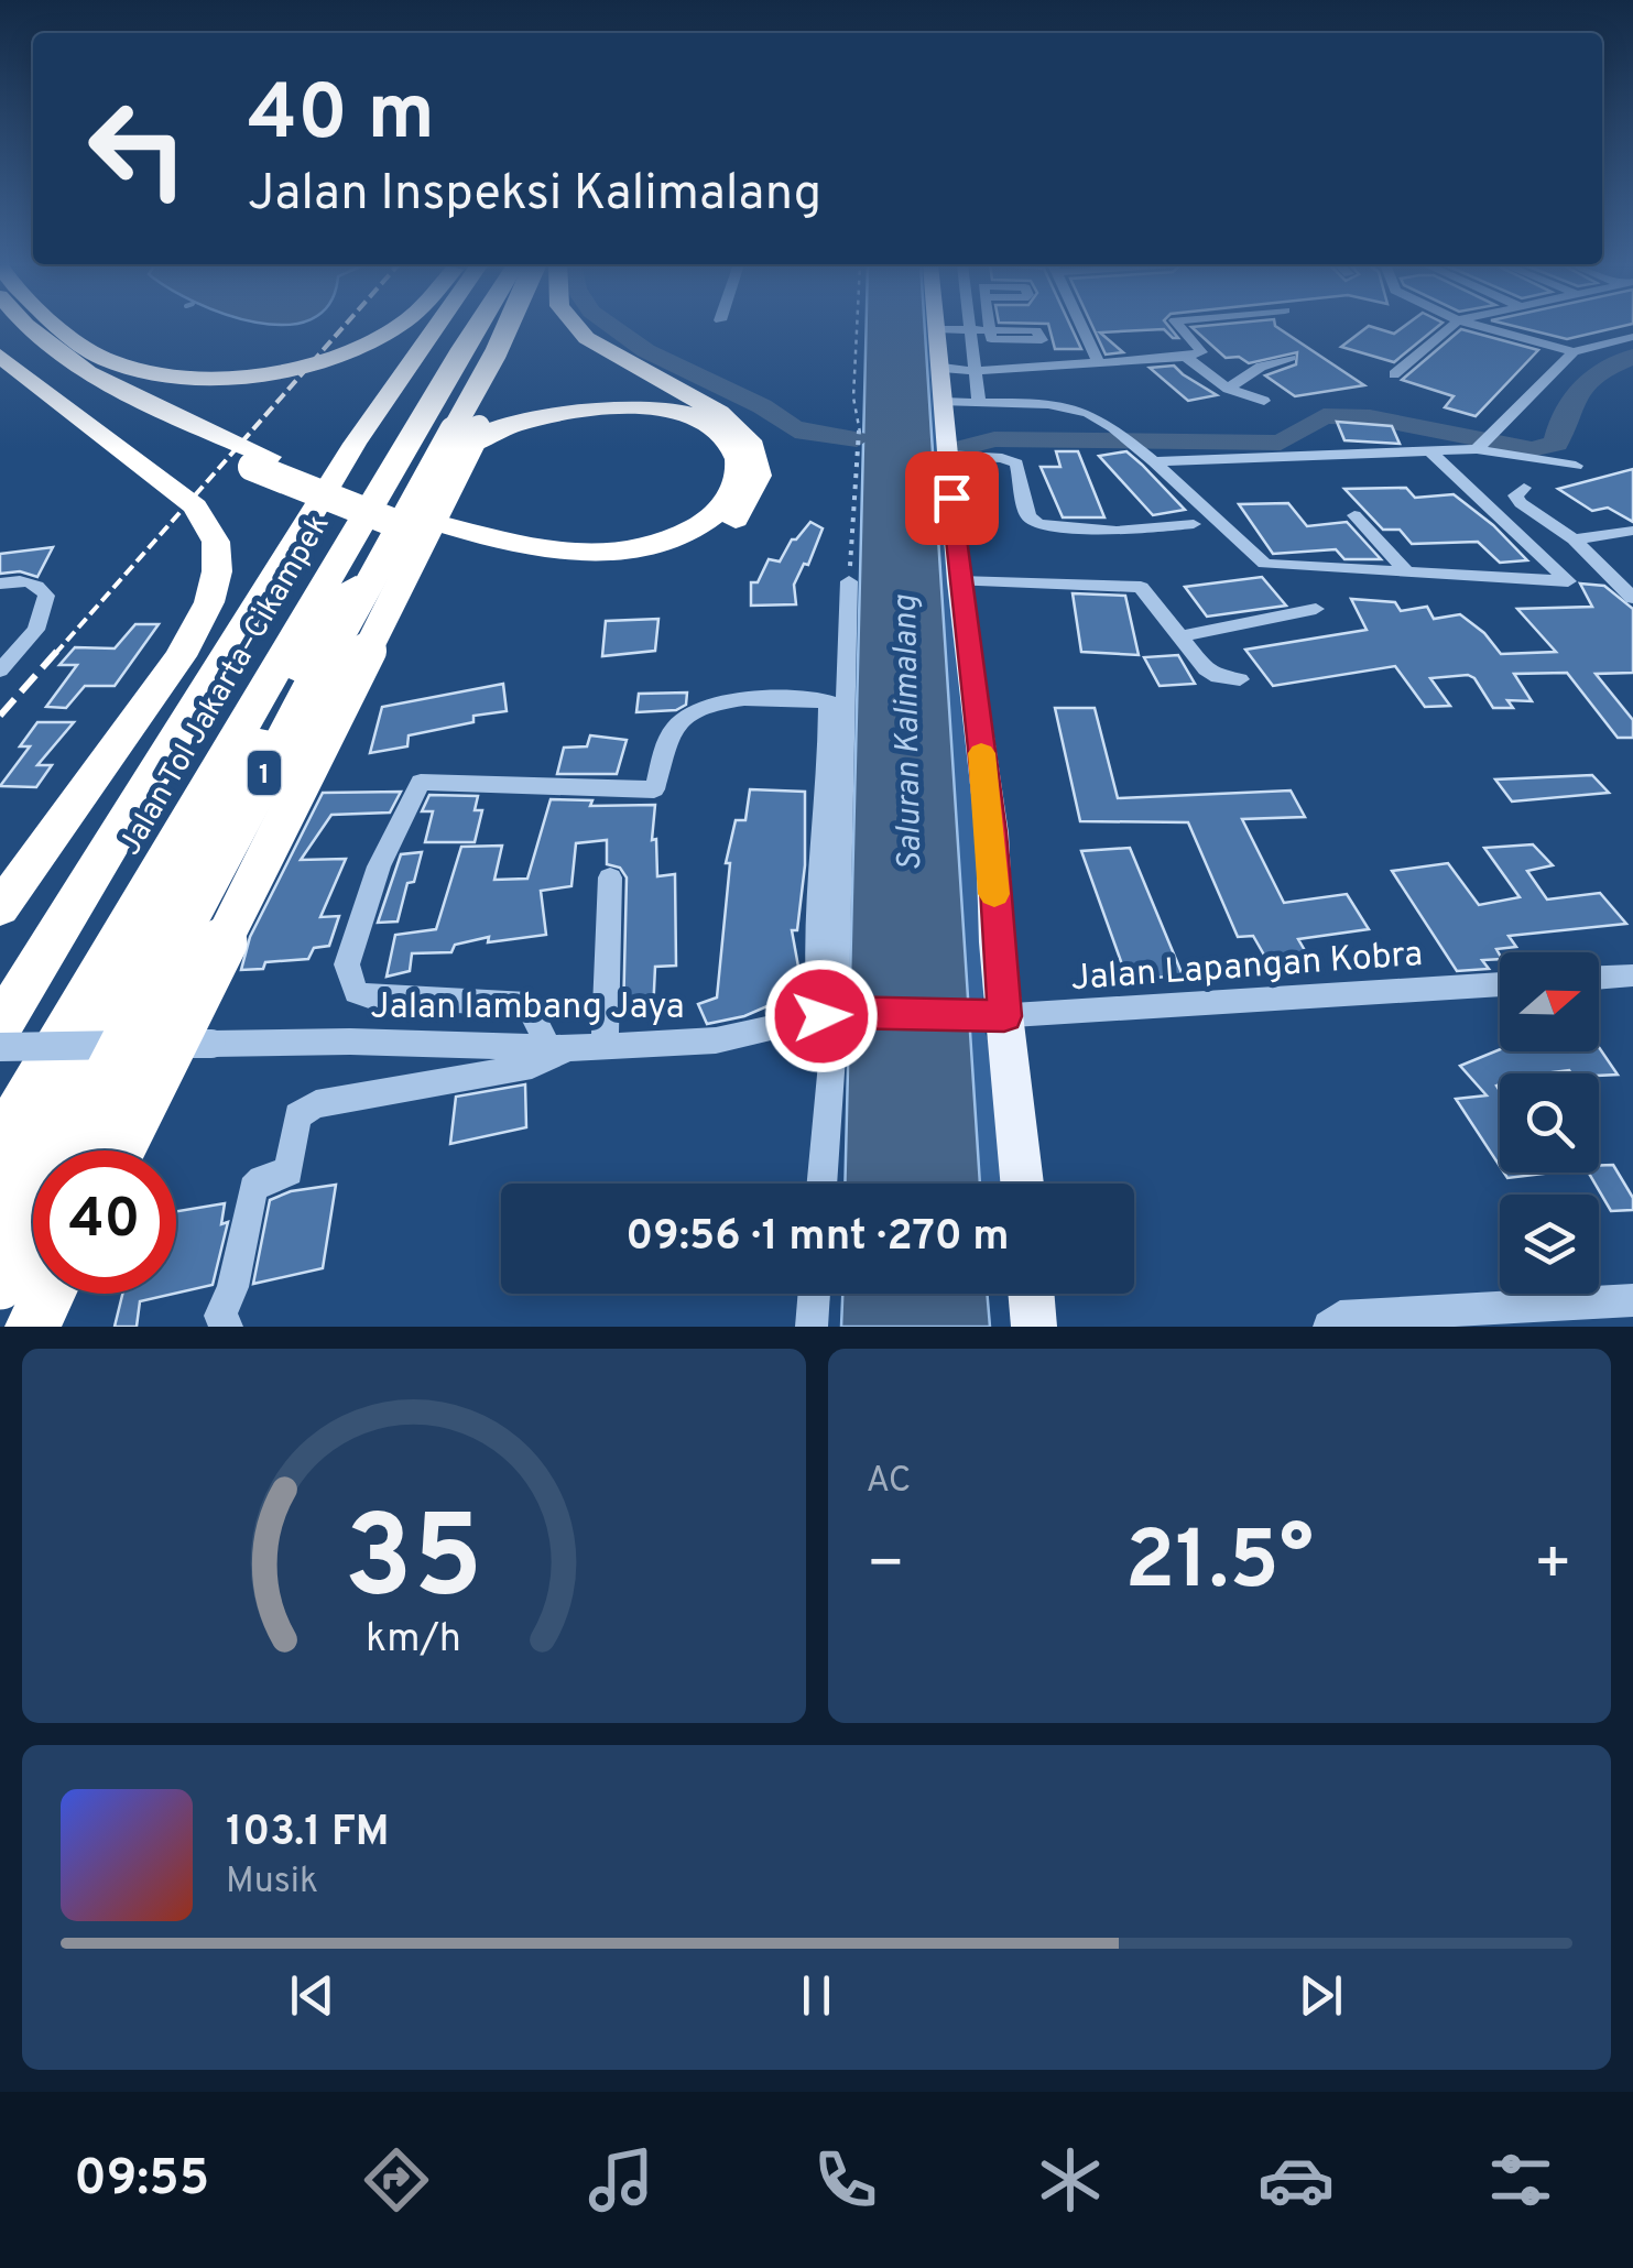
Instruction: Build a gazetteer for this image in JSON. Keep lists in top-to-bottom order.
{
  "streets": {
    "highway": ["Jalan Tol Jakarta–Cikampek", "1"],
    "street": ["Jalan Lapangan Kobra", "Jalan lambang Jaya"]
  },
  "water": ["Saluran Kalimalang"],
  "north": "right",
  "page": {
    "turn": ["40 m", "Jalan Inspeksi Kalimalang"],
    "limit": "40",
    "trip": "09:56 · 1 mnt · 270 m",
    "tile": "AC",
    "heat": ["−", "21.5°", "+"],
    "song": ["103.1 FM", "Musik"],
    "tabs": "09:55",
    "gauge": ["35", "km/h"]
  }
}
